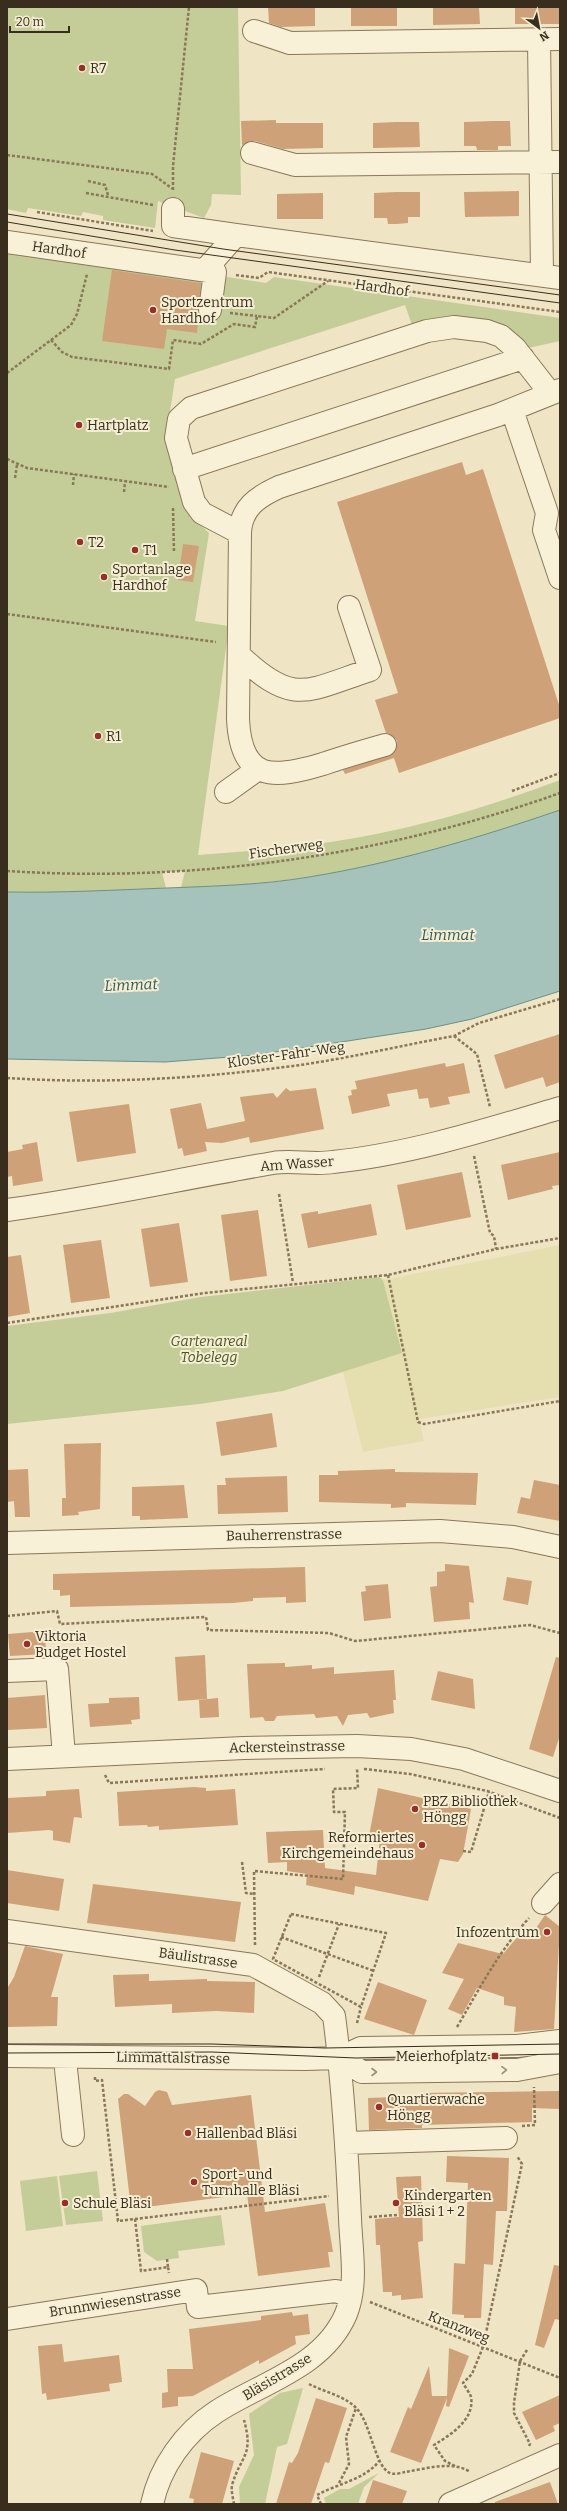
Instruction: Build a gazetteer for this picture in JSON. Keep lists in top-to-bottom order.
{
  "streets": {
    "street": [
      "Hardhof",
      "Am Wasser",
      "Bauherrenstrasse",
      "Ackersteinstrasse",
      "Bäulistrasse",
      "Limmattalstrasse",
      "Brunnwiesenstrasse",
      "Bläsistrasse"
    ],
    "path": ["Fischerweg", "Kloster-Fahr-Weg", "Kranzweg"]
  },
  "crossings": [
    ["Bäulistrasse", "Limmattalstrasse"],
    ["Bäulistrasse", "Bläsistrasse"],
    ["Limmattalstrasse", "Bläsistrasse"],
    ["Brunnwiesenstrasse", "Kranzweg"],
    ["Brunnwiesenstrasse", "Bläsistrasse"],
    ["Kranzweg", "Bläsistrasse"]
  ],
  "water": ["Limmat"],
  "parks": ["Gartenareal Tobelegg"],
  "places": {
    "other": [
      "R7",
      "Sportzentrum Hardhof",
      "Hartplatz",
      "T2",
      "T1",
      "Sportanlage Hardhof",
      "R1",
      "Viktoria Budget Hostel",
      "PBZ Bibliothek Höngg",
      "Reformiertes Kirchgemeindehaus",
      "Infozentrum",
      "Quartierwache Höngg",
      "Hallenbad Bläsi",
      "Sport- und Turnhalle Bläsi",
      "Schule Bläsi",
      "Kindergarten Bläsi 1 + 2"
    ],
    "transit": ["Meierhofplatz"]
  },
  "scale_bar": "20 m",
  "north": "bottom right"
}
